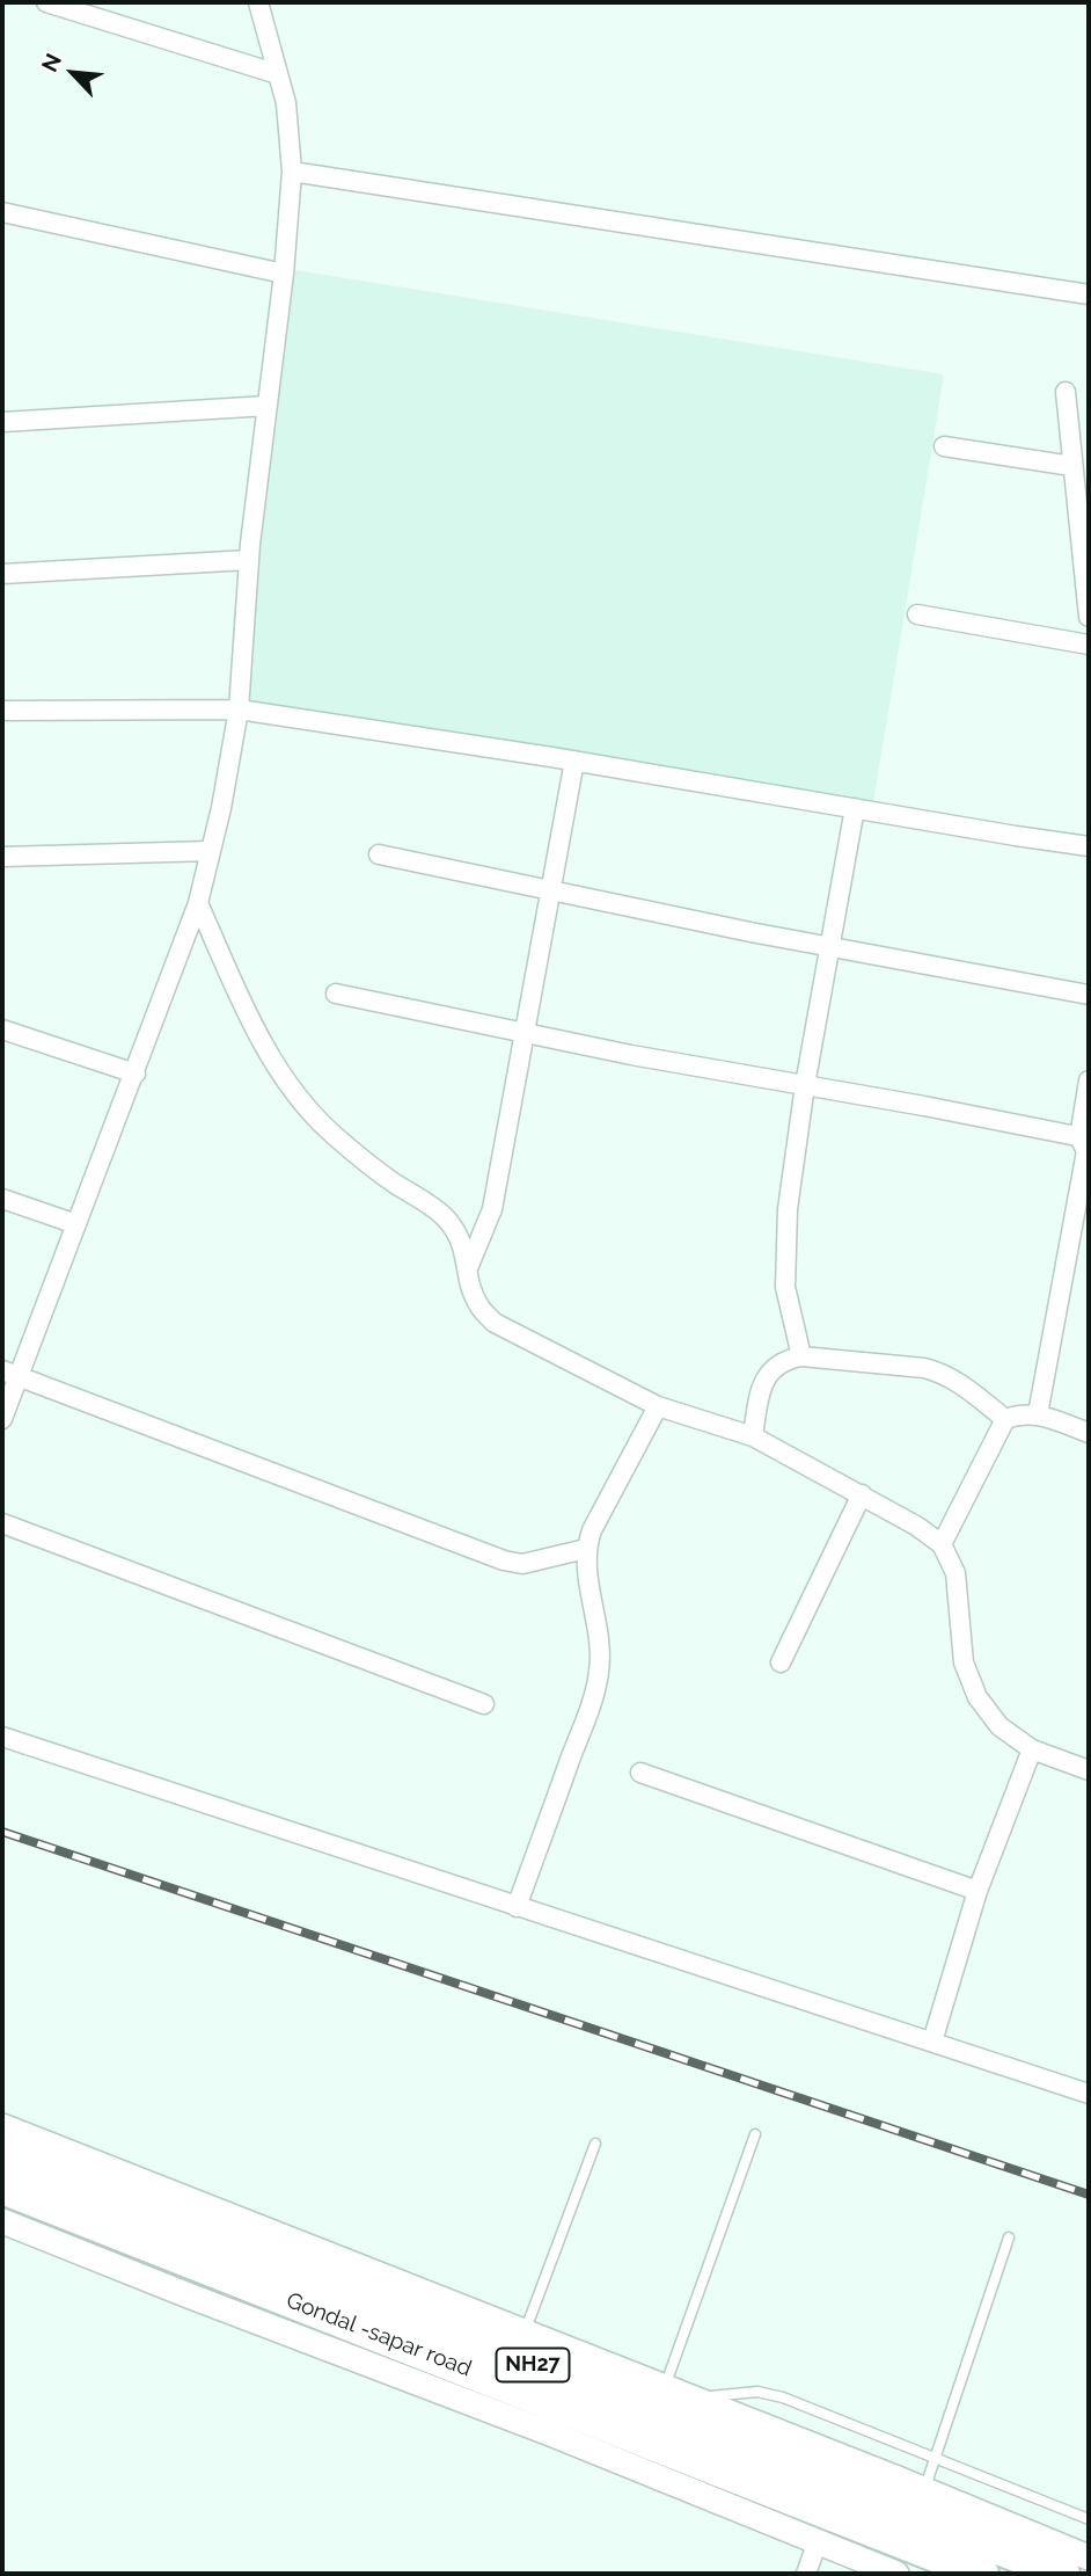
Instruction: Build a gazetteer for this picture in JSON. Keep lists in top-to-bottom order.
{
  "streets": {
    "highway": ["Gondal -sapar road", "NH27"]
  },
  "north": "top left"
}
